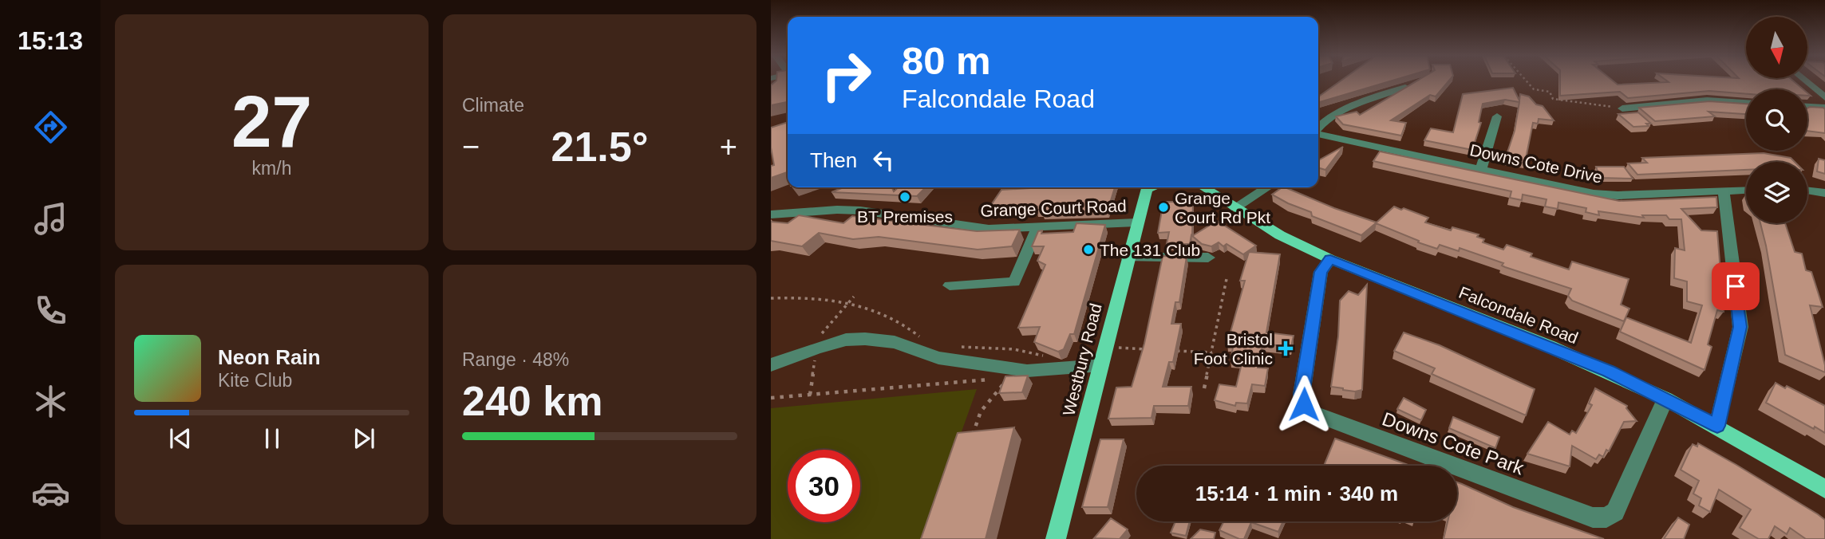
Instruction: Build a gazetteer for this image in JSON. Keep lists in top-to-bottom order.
{
  "streets": {
    "main road": ["Falcondale Road", "Westbury Road"],
    "street": ["Downs Cote Drive", "Grange Court Road", "Downs Cote Park"]
  },
  "crossings": [
    ["Grange Court Road", "Westbury Road"],
    ["Falcondale Road", "Downs Cote Park"]
  ],
  "places": {
    "other": ["BT Premises", "Grange Court Rd Pkt", "The 131 Club"],
    "health": ["Bristol Foot Clinic"]
  },
  "north": "bottom",
  "page": {
    "tabs": "15:13",
    "tile": [
      ["27", "km/h"],
      "Climate",
      ["Range · 48%", "240 km"]
    ],
    "turn": ["80 m", "Falcondale Road"],
    "heat": ["−", "21.5°", "+"],
    "then": "Then",
    "song": ["Neon Rain", "Kite Club"],
    "limit": "30",
    "trip": "15:14 · 1 min · 340 m"
  }
}
